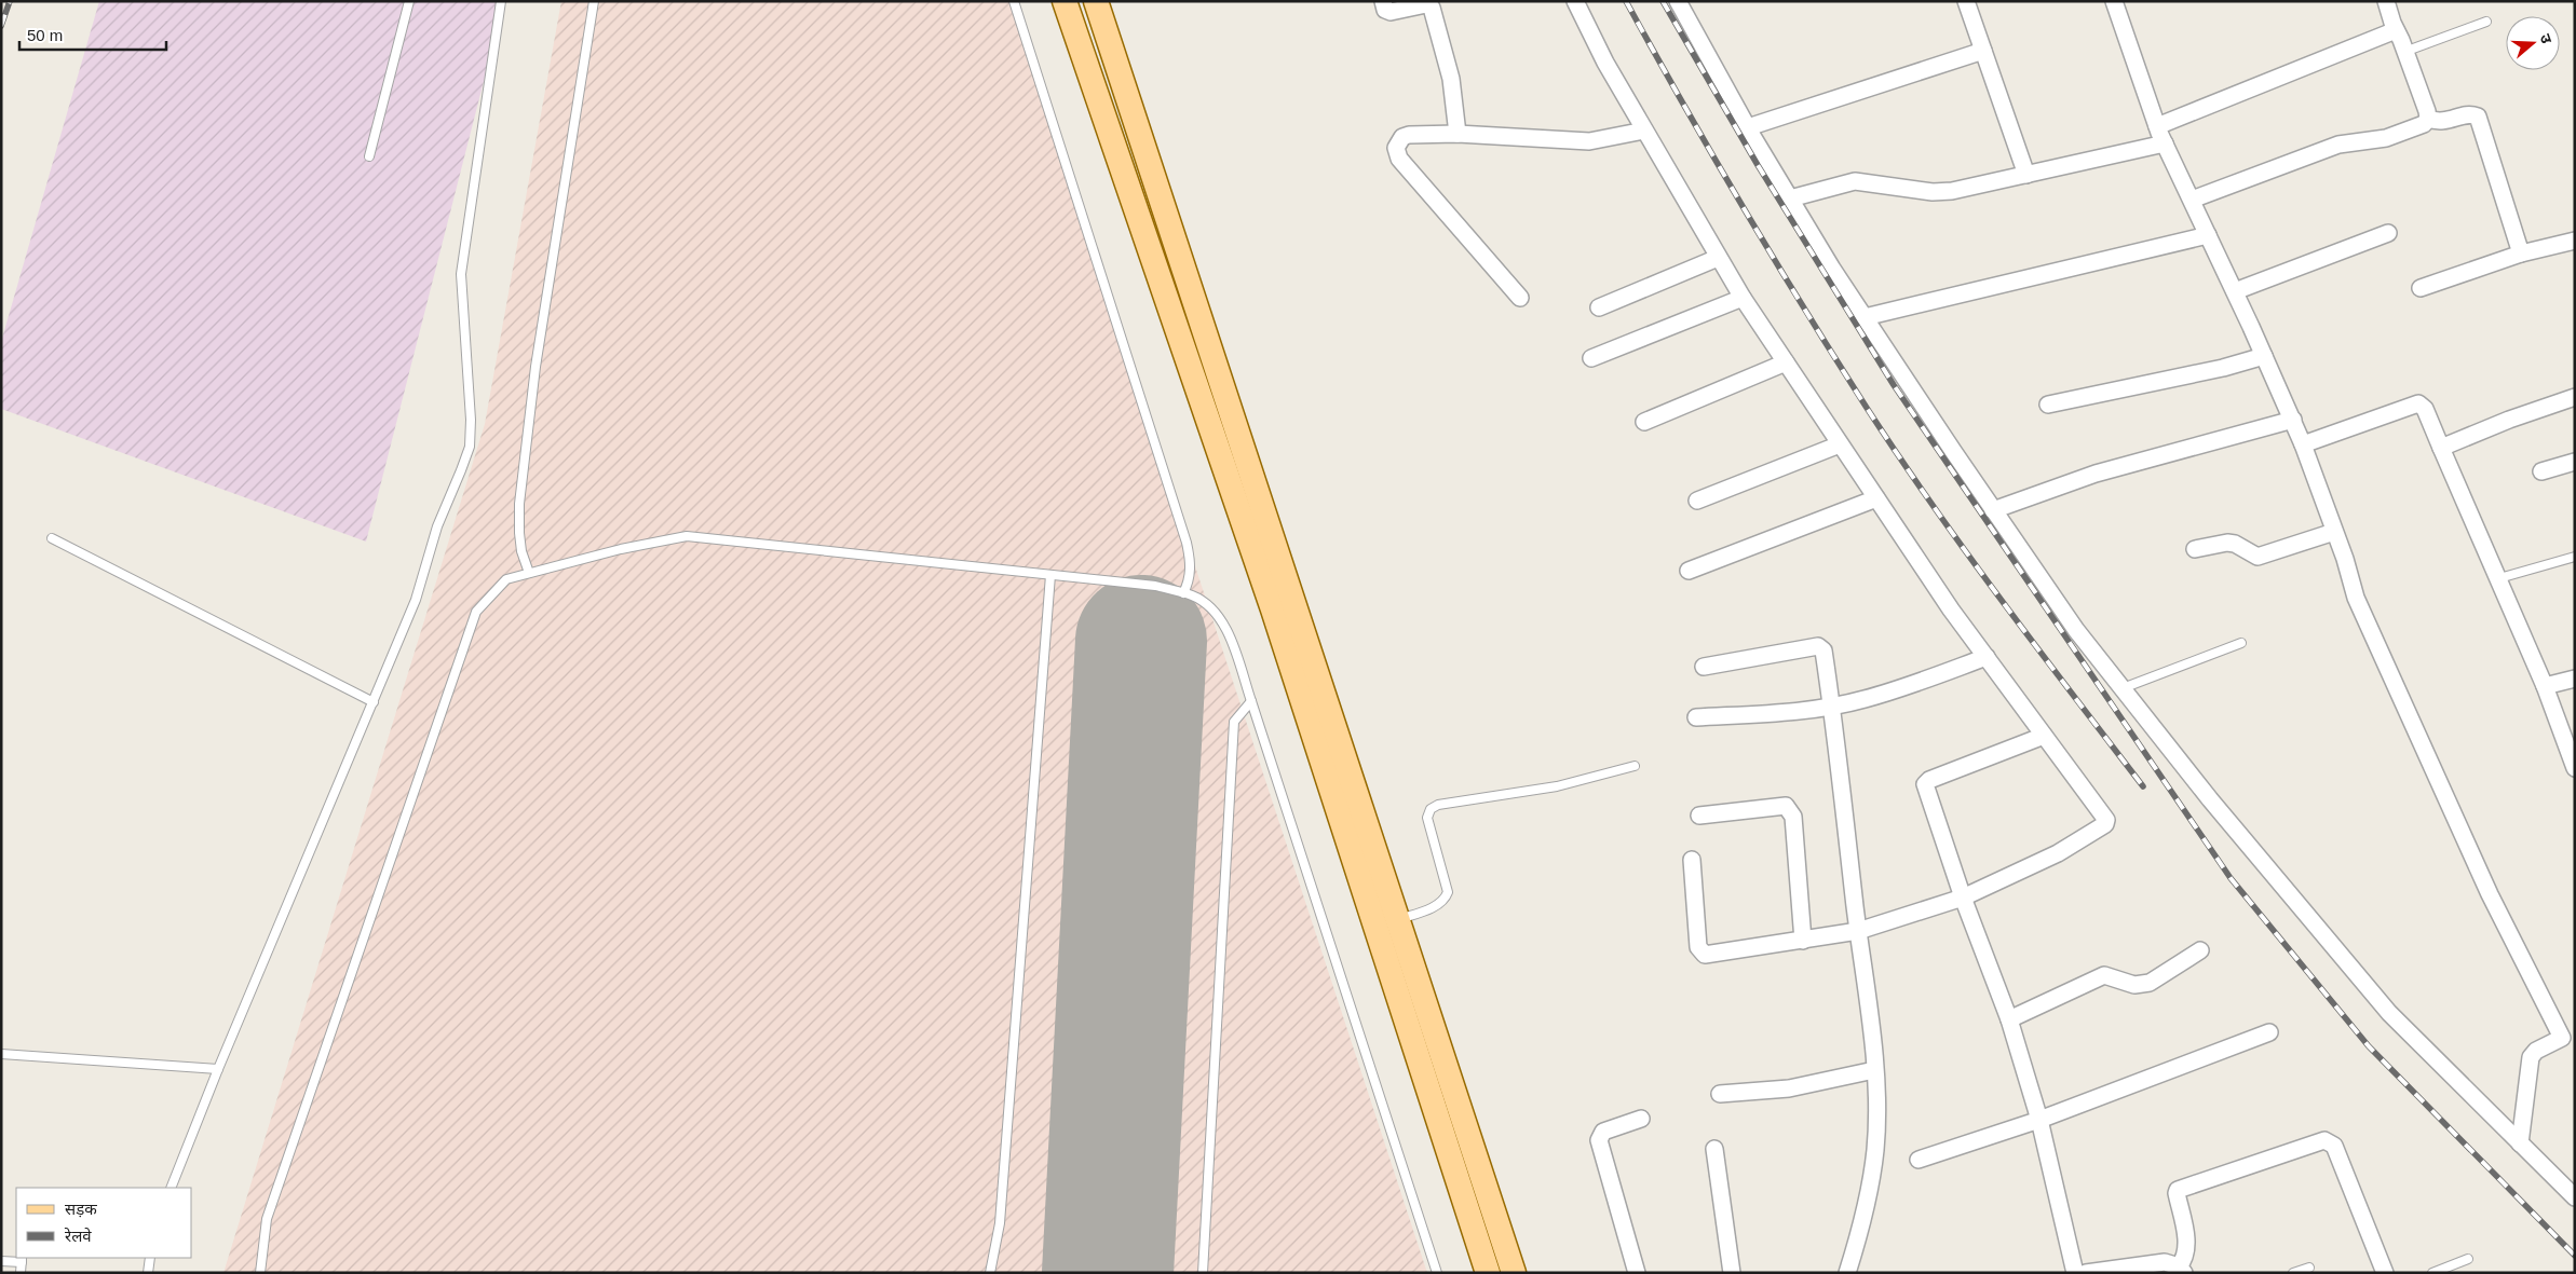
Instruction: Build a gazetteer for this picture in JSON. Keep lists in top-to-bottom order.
{
  "legend": ["सड़क", "रेलवे"],
  "scale_bar": "50 m",
  "north": "right"
}
